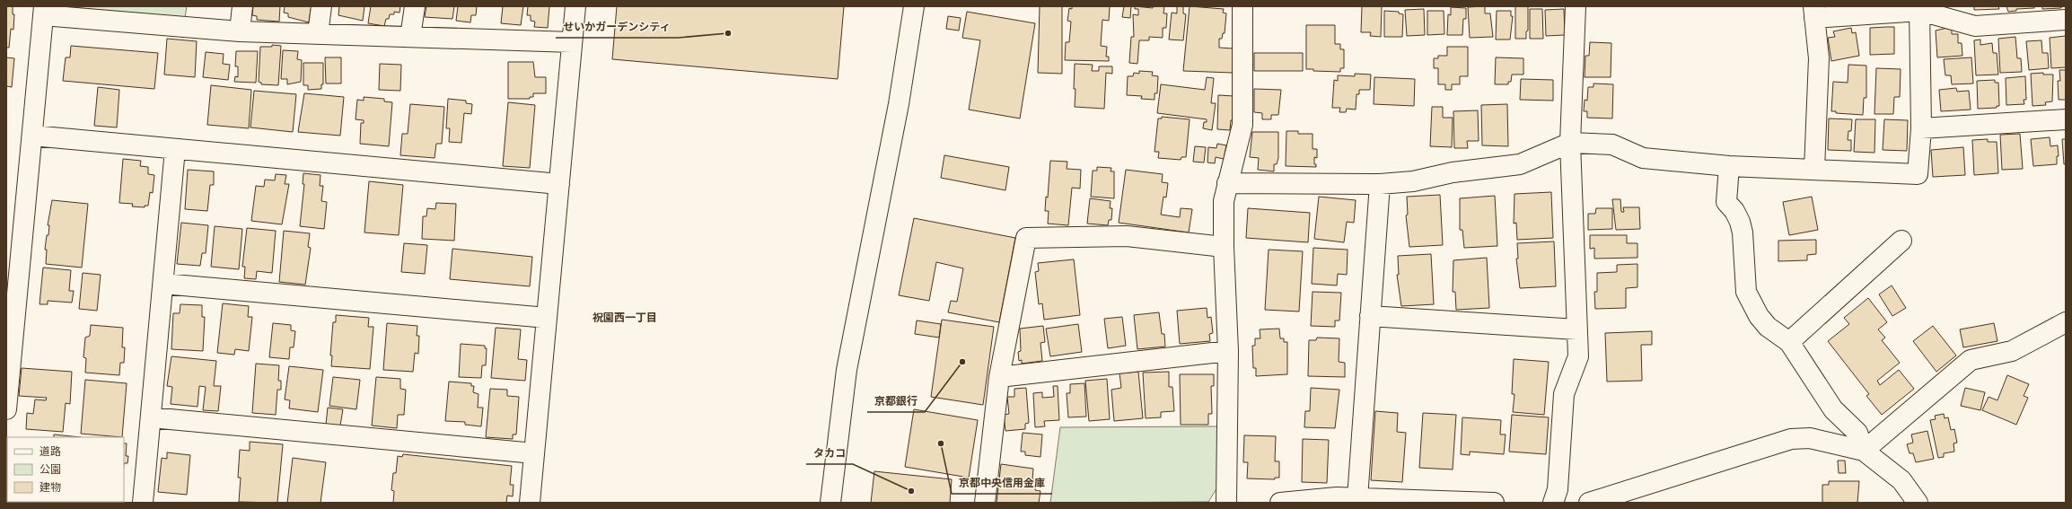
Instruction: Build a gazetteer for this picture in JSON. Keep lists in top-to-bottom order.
{
  "districts": ["祝園西一丁目"],
  "places": [
    "せいかガーデンシティ",
    "京都銀行",
    "京都中央信用金庫",
    "タカコ"
  ],
  "legend": ["道路", "公園", "建物"]
}
